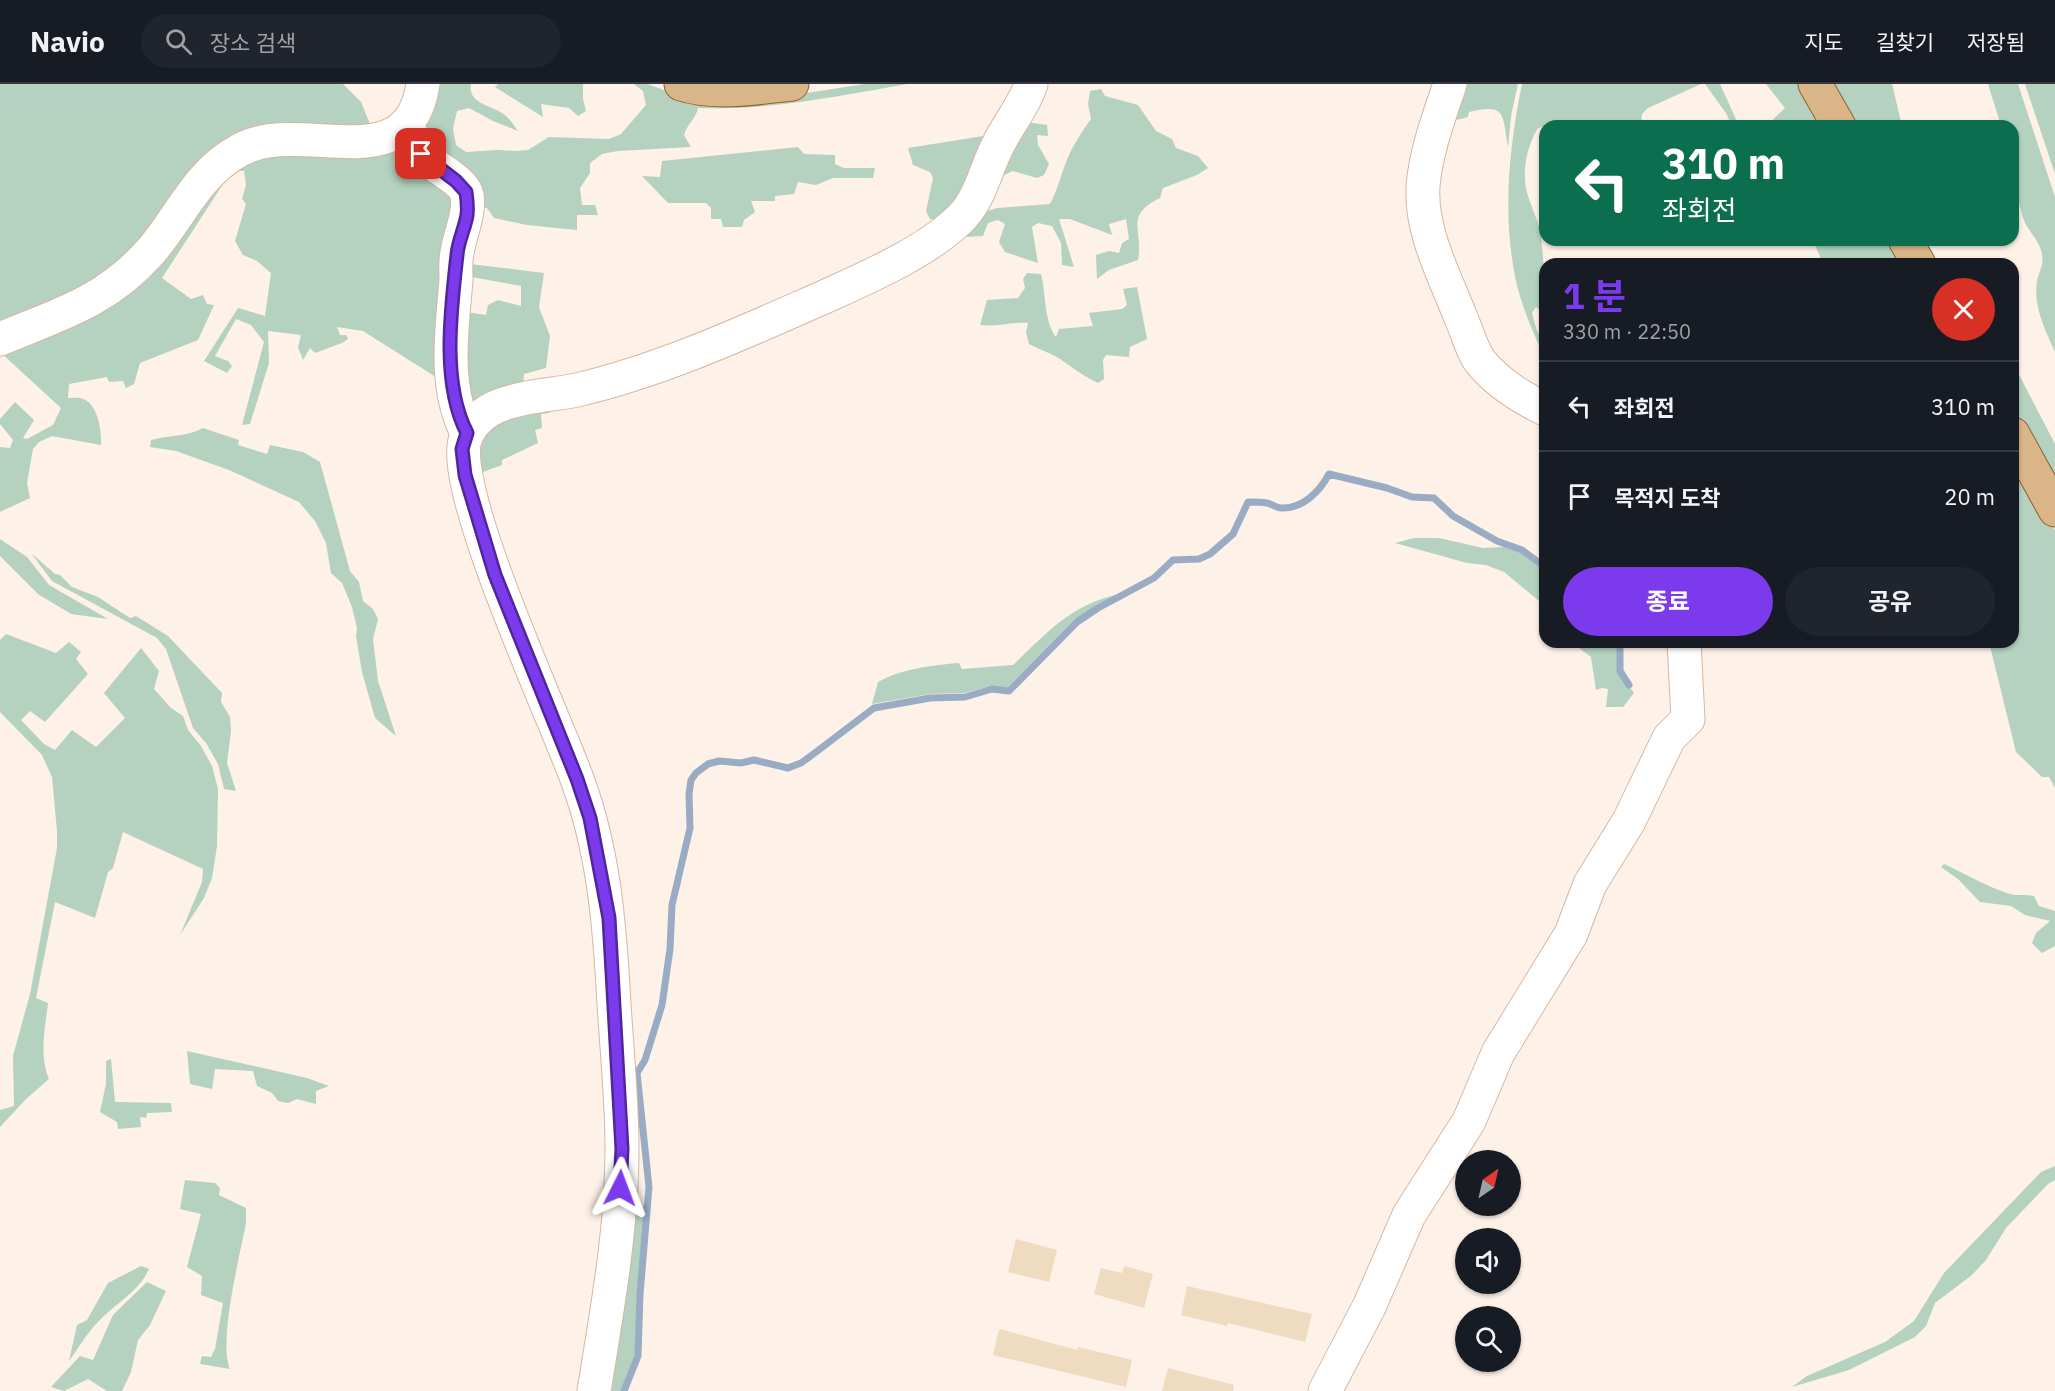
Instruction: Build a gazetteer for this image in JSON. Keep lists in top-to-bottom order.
{
  "north": "top right",
  "page": {
    "header": "Navio",
    "search": "장소 검색",
    "nav": ["지도", "길찾기", "저장됨"],
    "turn": ["310 m", "좌회전"],
    "heading": ["1 분", "330 m · 22:50"],
    "list": [
      {
        "name": "좌회전",
        "value": "310 m"
      },
      {
        "name": "목적지 도착",
        "value": "20 m"
      }
    ],
    "buttons": ["종료", "공유"]
  }
}
